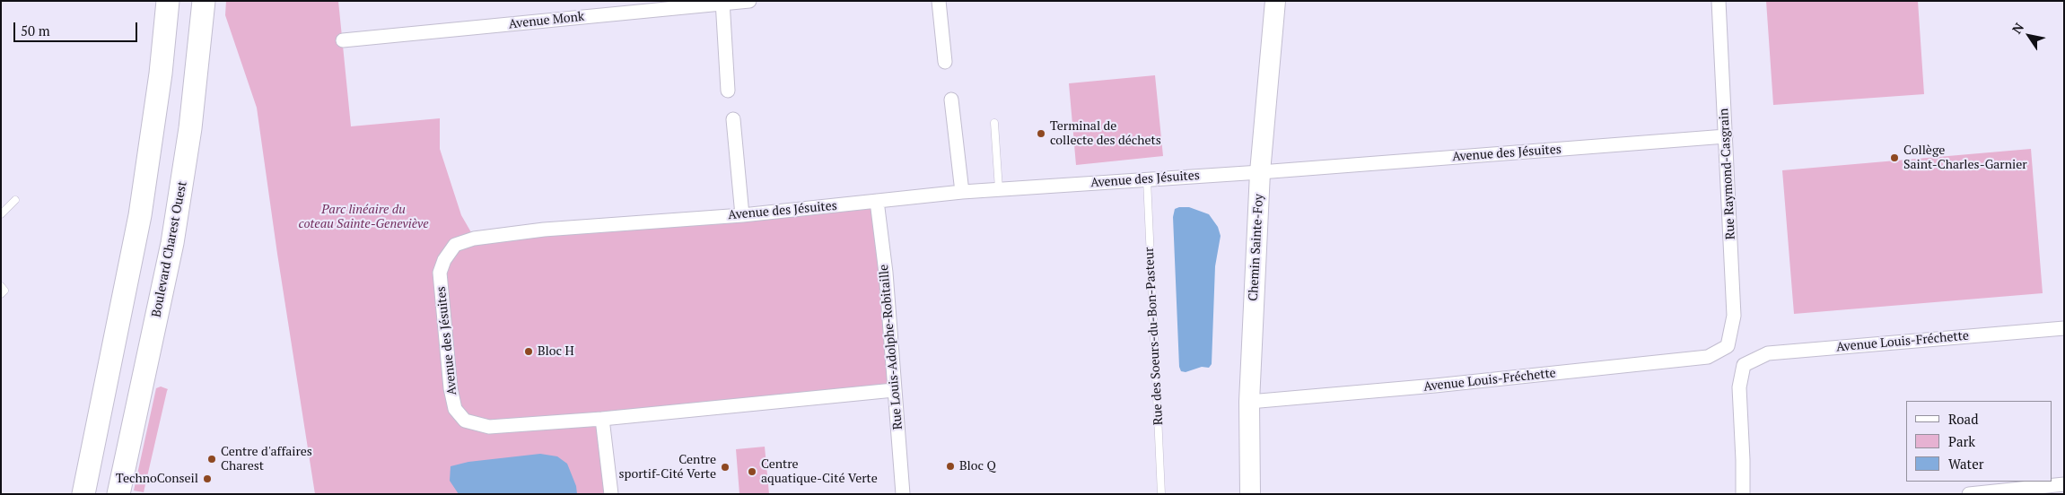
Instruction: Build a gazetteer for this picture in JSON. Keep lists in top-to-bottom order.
{
  "streets": {
    "main road": ["Chemin Sainte-Foy", "Boulevard Charest Ouest"],
    "street": [
      "Avenue Monk",
      "Avenue des Jésuites",
      "Rue Raymond-Casgrain",
      "Avenue Louis-Fréchette",
      "Rue Louis-Adolphe-Robitaille"
    ],
    "lane": ["Rue des Soeurs-du-Bon-Pasteur"]
  },
  "crossings": [
    ["Avenue des Jésuites", "Rue Raymond-Casgrain"],
    ["Avenue des Jésuites", "Chemin Sainte-Foy"],
    ["Avenue des Jésuites", "Rue des Soeurs-du-Bon-Pasteur"],
    ["Avenue des Jésuites", "Rue Louis-Adolphe-Robitaille"],
    ["Rue Raymond-Casgrain", "Avenue Louis-Fréchette"],
    ["Chemin Sainte-Foy", "Avenue Louis-Fréchette"]
  ],
  "parks": ["Parc linéaire du coteau Sainte-Geneviève"],
  "places": [
    "Terminal de collecte des déchets",
    "Collège Saint-Charles-Garnier",
    "Bloc H",
    "Centre d'affaires Charest",
    "Bloc Q",
    "Centre sportif-Cité Verte",
    "Centre aquatique-Cité Verte",
    "TechnoConseil"
  ],
  "legend": ["Road", "Park", "Water"],
  "scale_bar": "50 m",
  "north": "top left"
}
